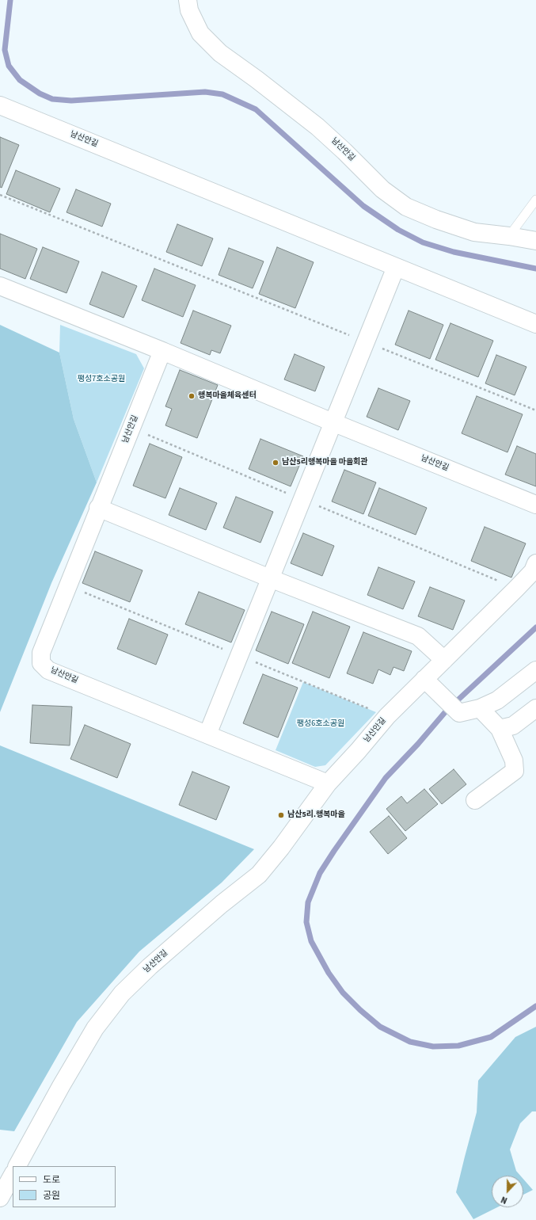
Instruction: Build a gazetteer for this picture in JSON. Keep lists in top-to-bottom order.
{
  "streets": {
    "street": ["남산안길"]
  },
  "parks": ["팽성7호소공원", "팽성6호소공원"],
  "places": ["행복마을체육센터", "남산5리행복마을 마을회관", "남산5리.행복마을"],
  "legend": ["도로", "공원"],
  "north": "bottom"
}
